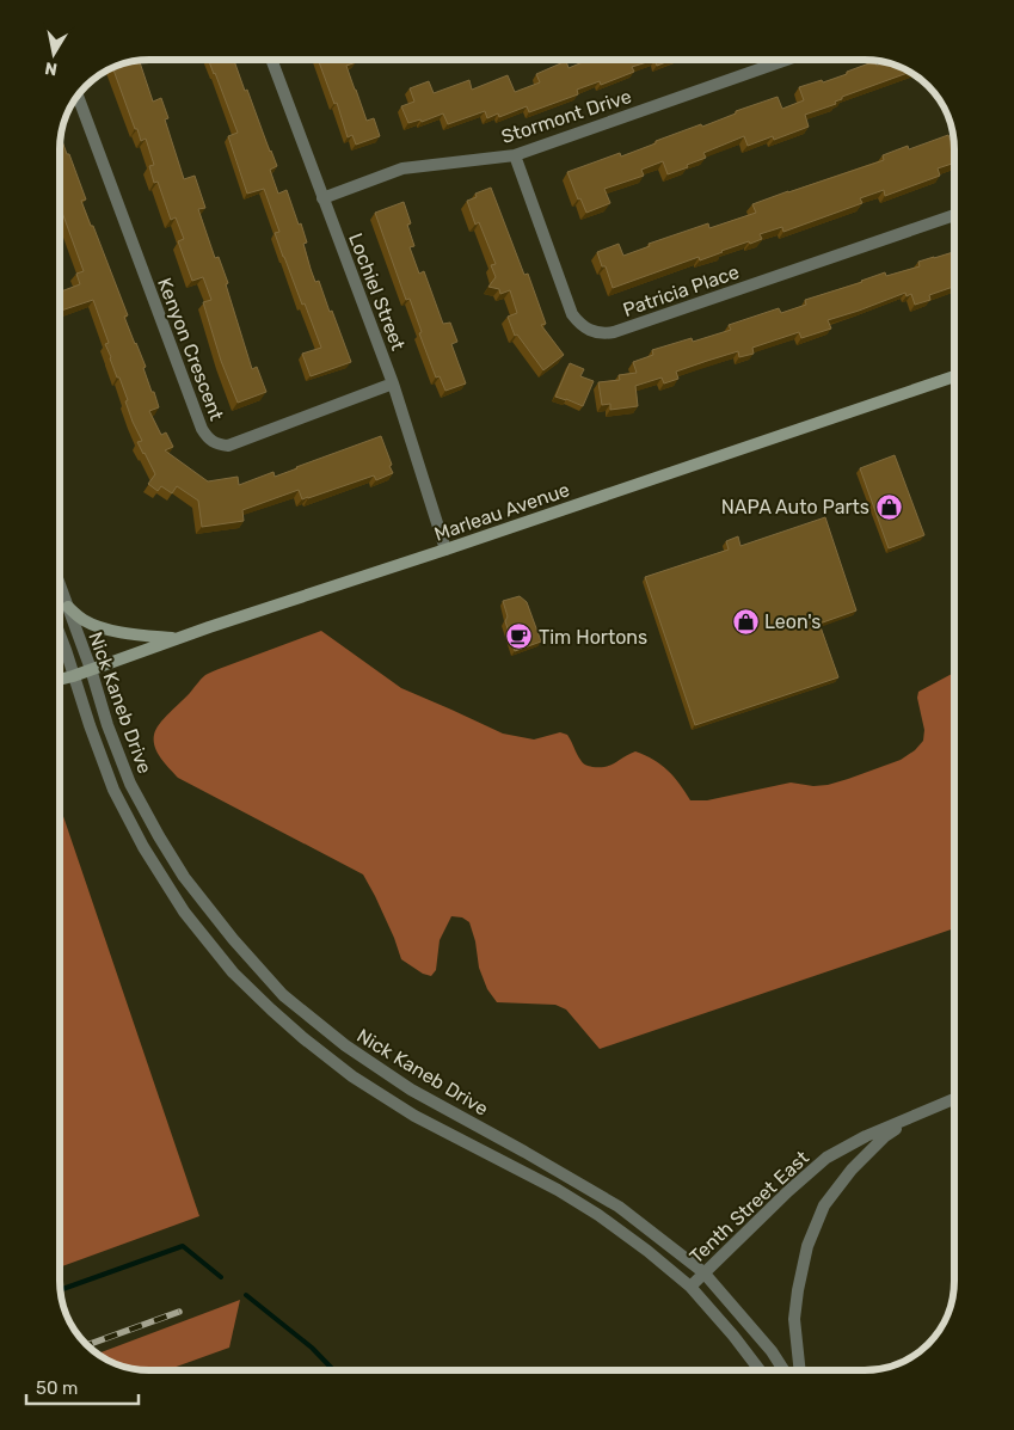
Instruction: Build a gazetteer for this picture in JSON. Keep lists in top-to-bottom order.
{
  "streets": {
    "main road": ["Marleau Avenue"],
    "street": [
      "Stormont Drive",
      "Patricia Place",
      "Lochiel Street",
      "Kenyon Crescent",
      "Nick Kaneb Drive",
      "Tenth Street East"
    ]
  },
  "crossings": [
    ["Stormont Drive", "Patricia Place"],
    ["Stormont Drive", "Lochiel Street"],
    ["Lochiel Street", "Kenyon Crescent"],
    ["Lochiel Street", "Marleau Avenue"],
    ["Marleau Avenue", "Nick Kaneb Drive"],
    ["Nick Kaneb Drive", "Tenth Street East"]
  ],
  "places": {
    "shop": ["NAPA Auto Parts", "Leon's"],
    "cafe": ["Tim Hortons"]
  },
  "scale_bar": "50 m",
  "north": "bottom"
}
